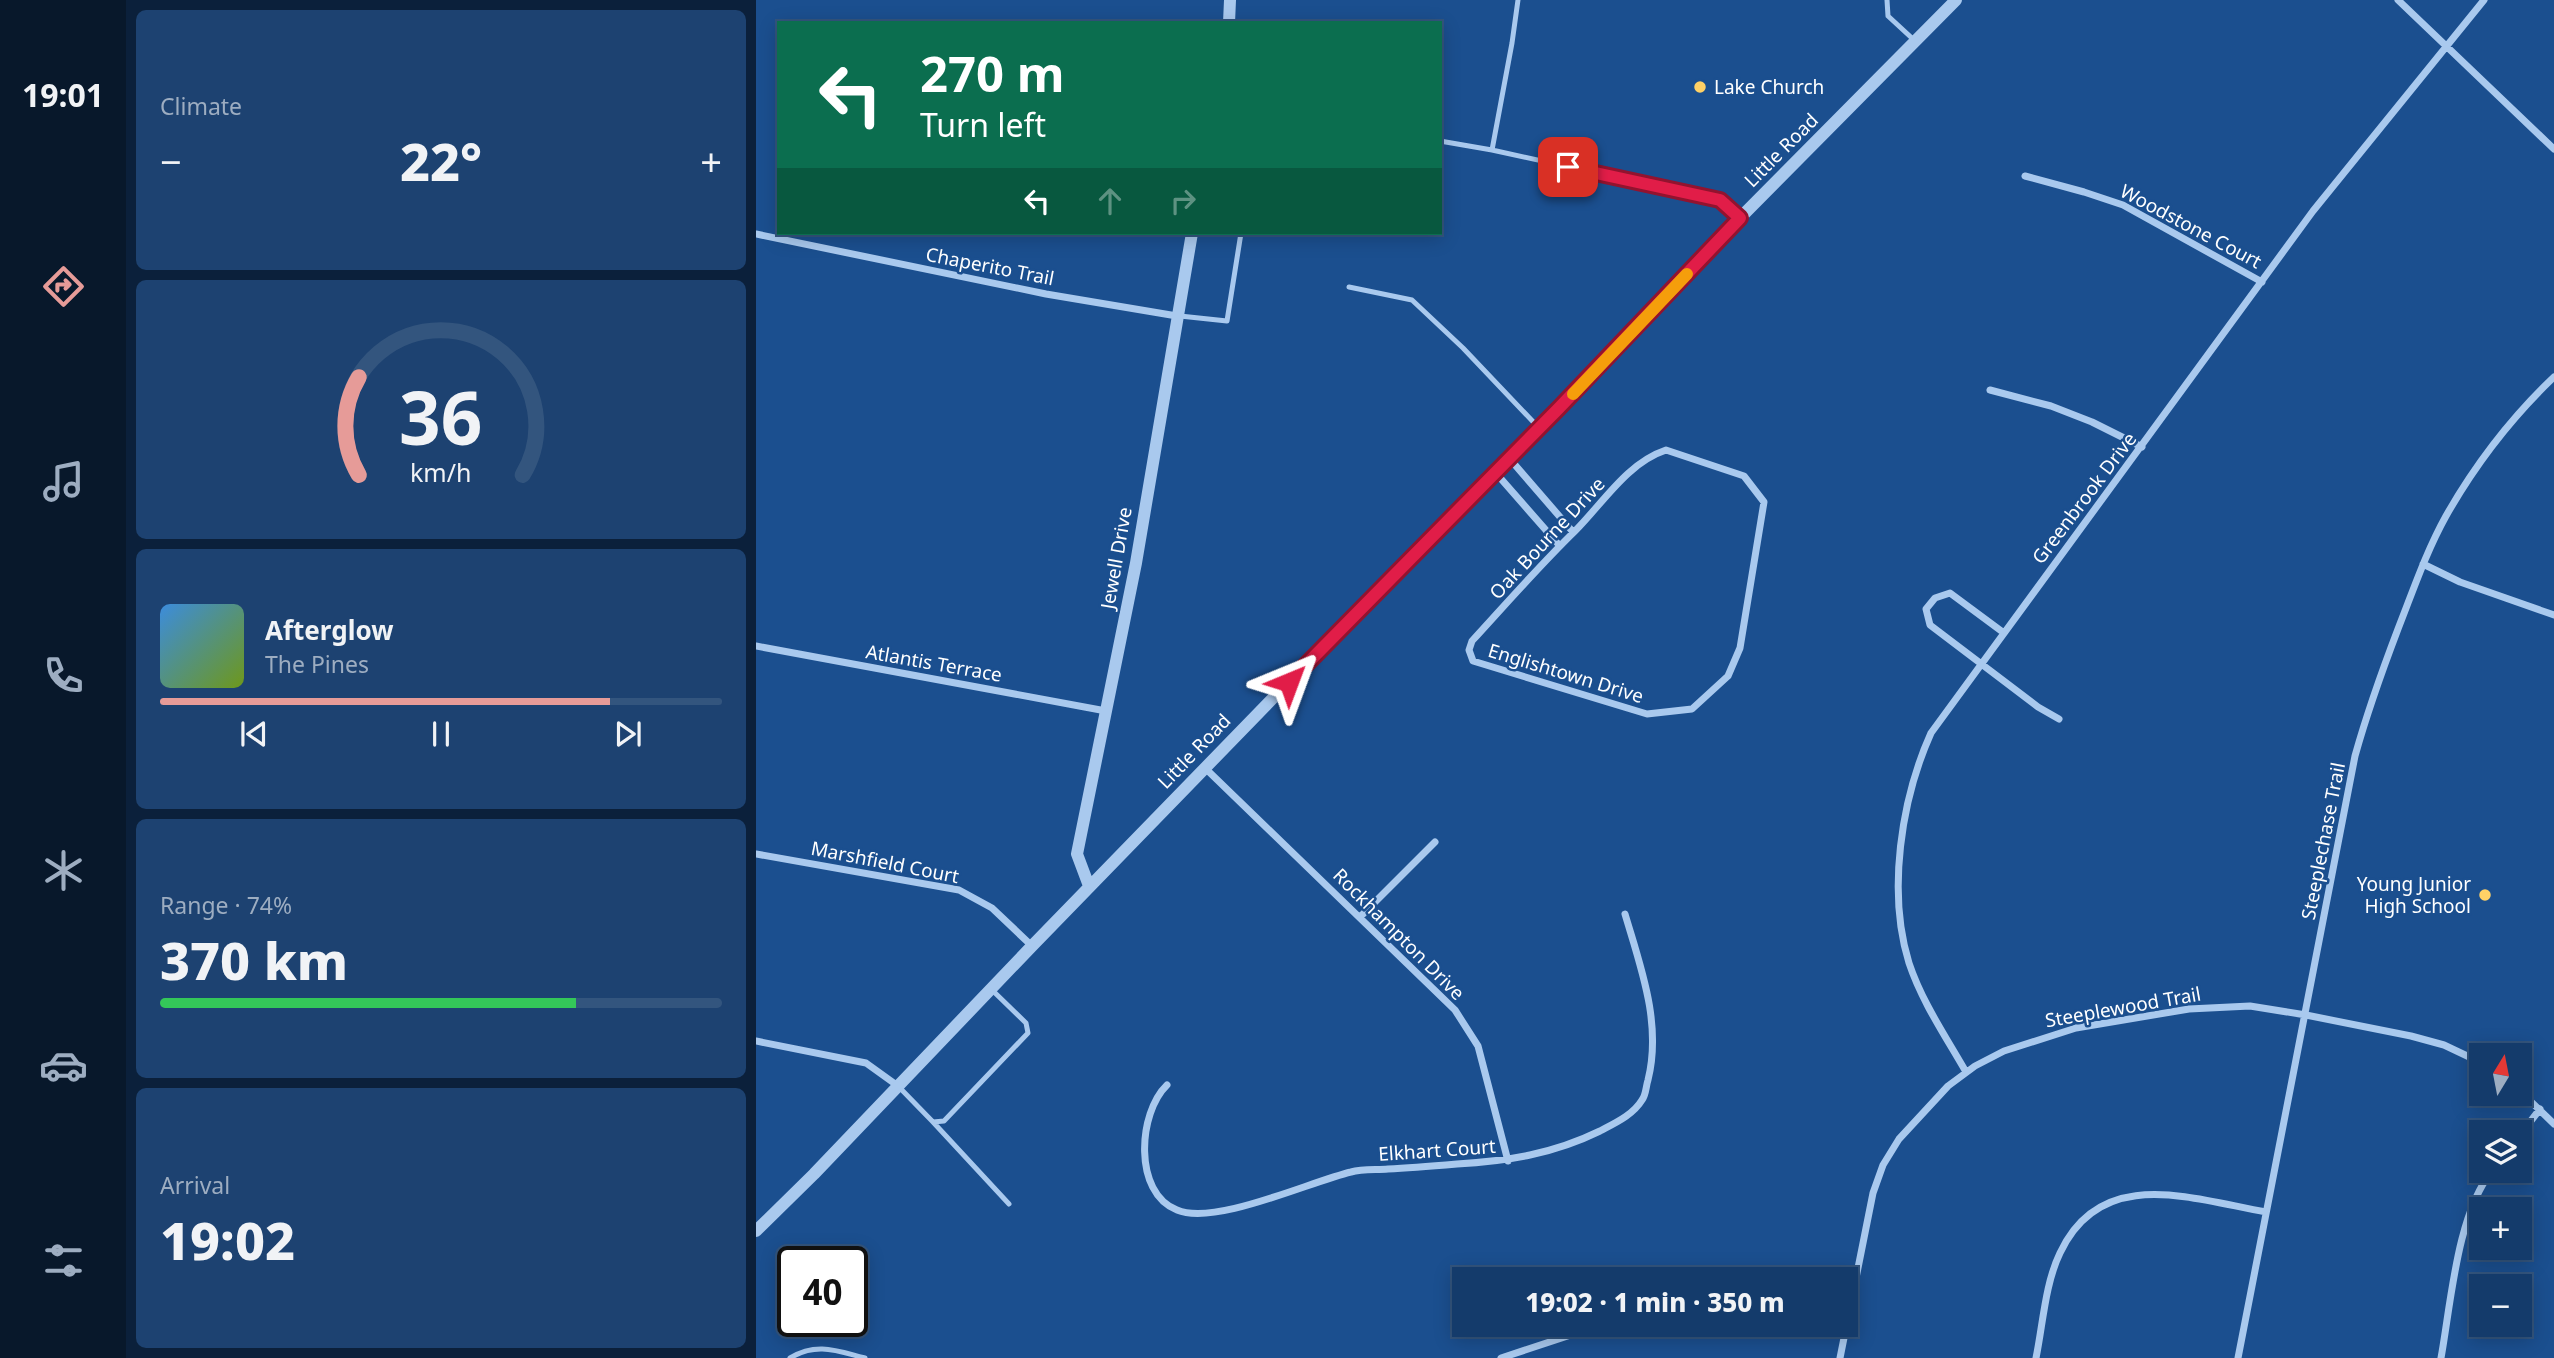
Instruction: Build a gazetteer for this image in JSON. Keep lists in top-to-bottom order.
{
  "streets": {
    "street": [
      "Little Road",
      "Woodstone Court",
      "Chaperito Trail",
      "Greenbrook Drive",
      "Oak Bourne Drive",
      "Jewell Drive",
      "Atlantis Terrace",
      "Englishtown Drive",
      "Steeplechase Trail",
      "Marshfield Court",
      "Rockhampton Drive",
      "Steeplewood Trail",
      "Elkhart Court"
    ]
  },
  "crossings": [
    ["Little Road", "Jewell Drive"],
    ["Little Road", "Marshfield Court"],
    ["Little Road", "Rockhampton Drive"],
    ["Woodstone Court", "Greenbrook Drive"],
    ["Chaperito Trail", "Jewell Drive"],
    ["Greenbrook Drive", "Steeplewood Trail"],
    ["Oak Bourne Drive", "Englishtown Drive"],
    ["Jewell Drive", "Atlantis Terrace"],
    ["Steeplechase Trail", "Steeplewood Trail"],
    ["Rockhampton Drive", "Elkhart Court"]
  ],
  "places": ["Lake Church", "Young Junior High School"],
  "north": "top",
  "page": {
    "tabs": "19:01",
    "tile": [
      "Climate",
      ["Range · 74%", "370 km"],
      ["Arrival", "19:02"]
    ],
    "turn": ["270 m", "Turn left"],
    "heat": ["−", "22°", "+"],
    "song": ["Afterglow", "The Pines"],
    "map_buttons": ["+", "−"],
    "limit": "40",
    "trip": "19:02 · 1 min · 350 m",
    "gauge": ["36", "km/h"]
  }
}
